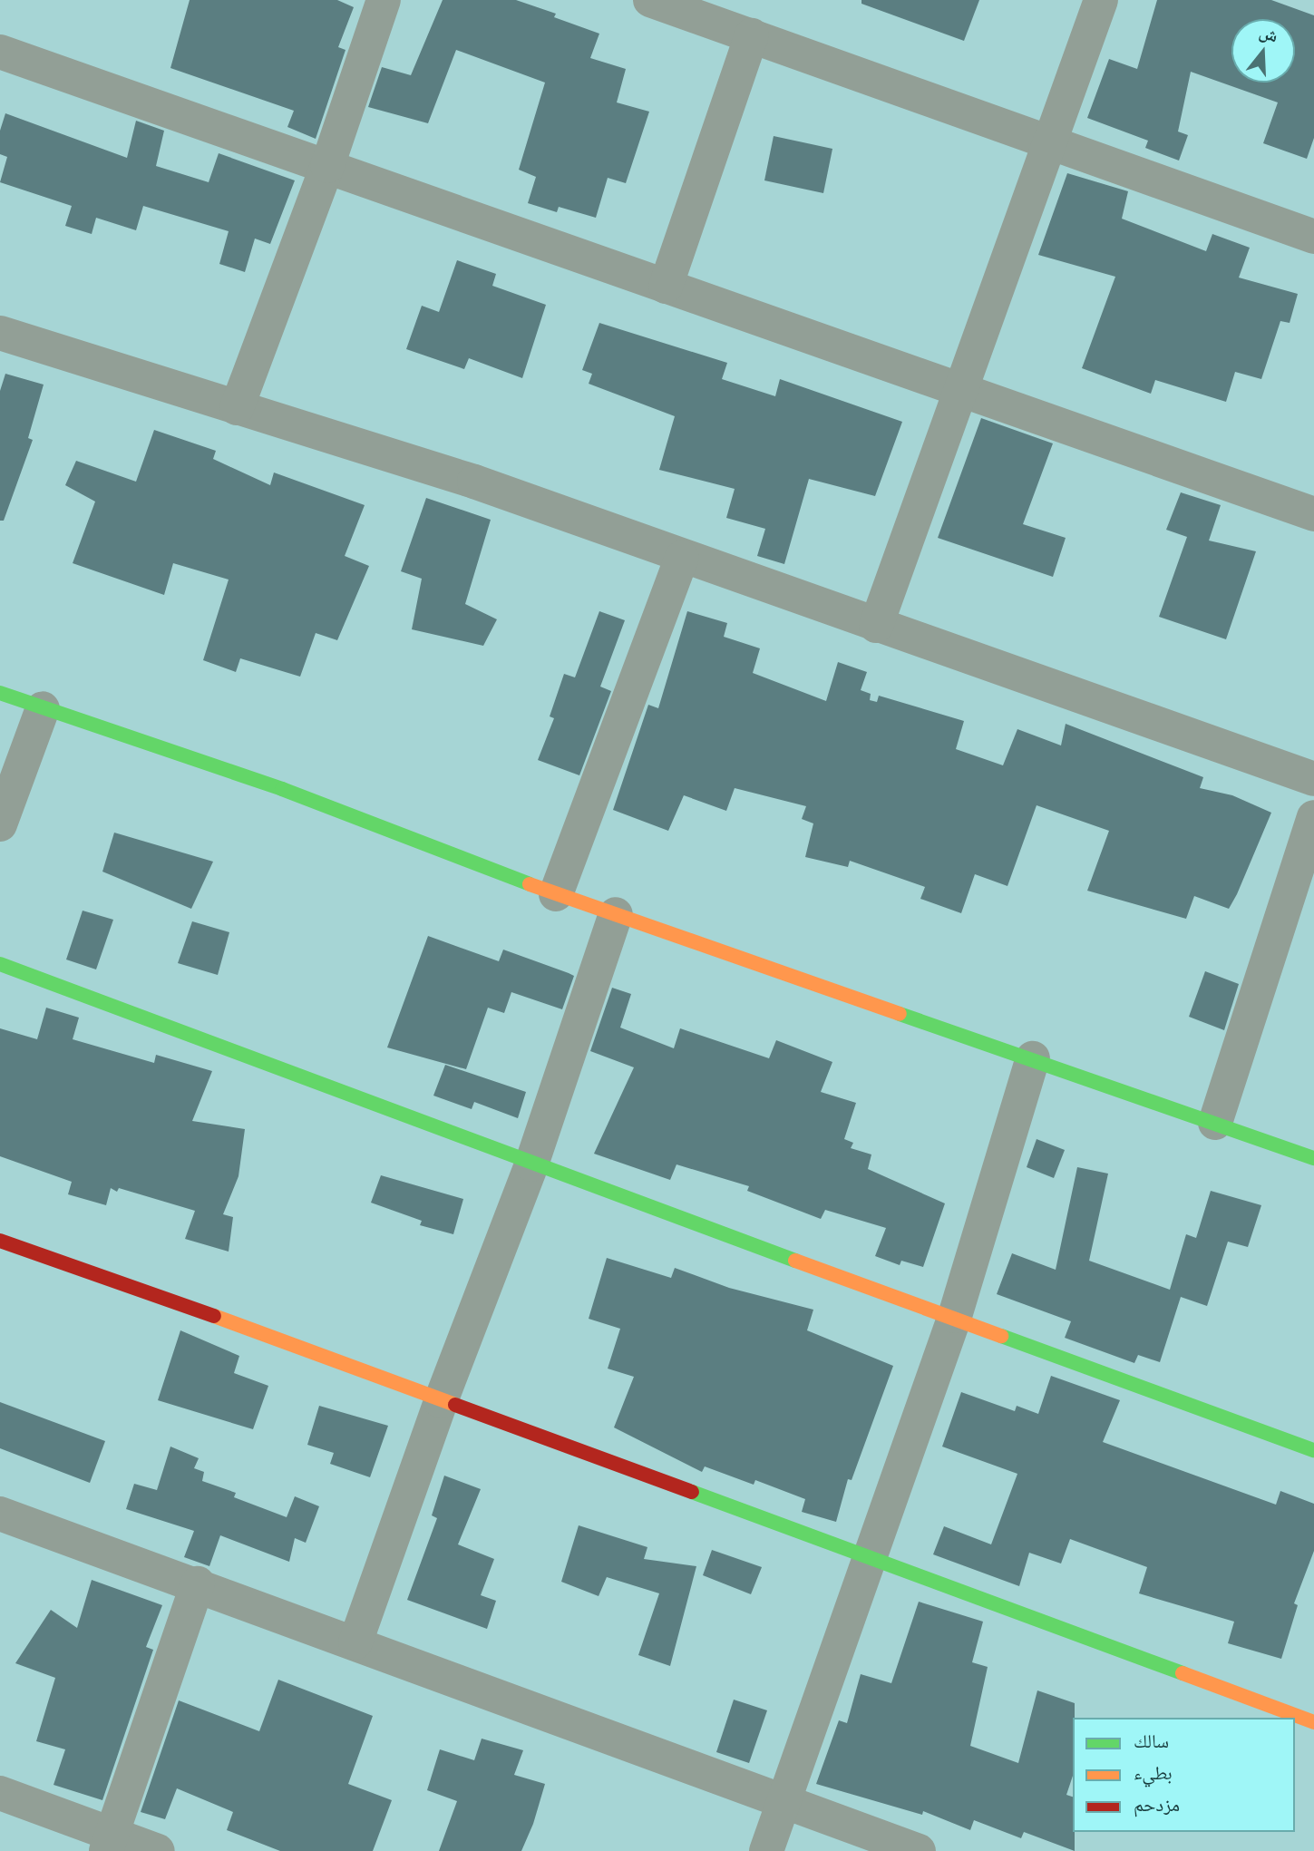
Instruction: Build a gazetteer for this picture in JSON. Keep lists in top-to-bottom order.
{
  "legend": ["سالك", "بطيء", "مزدحم"],
  "north": "top"
}
